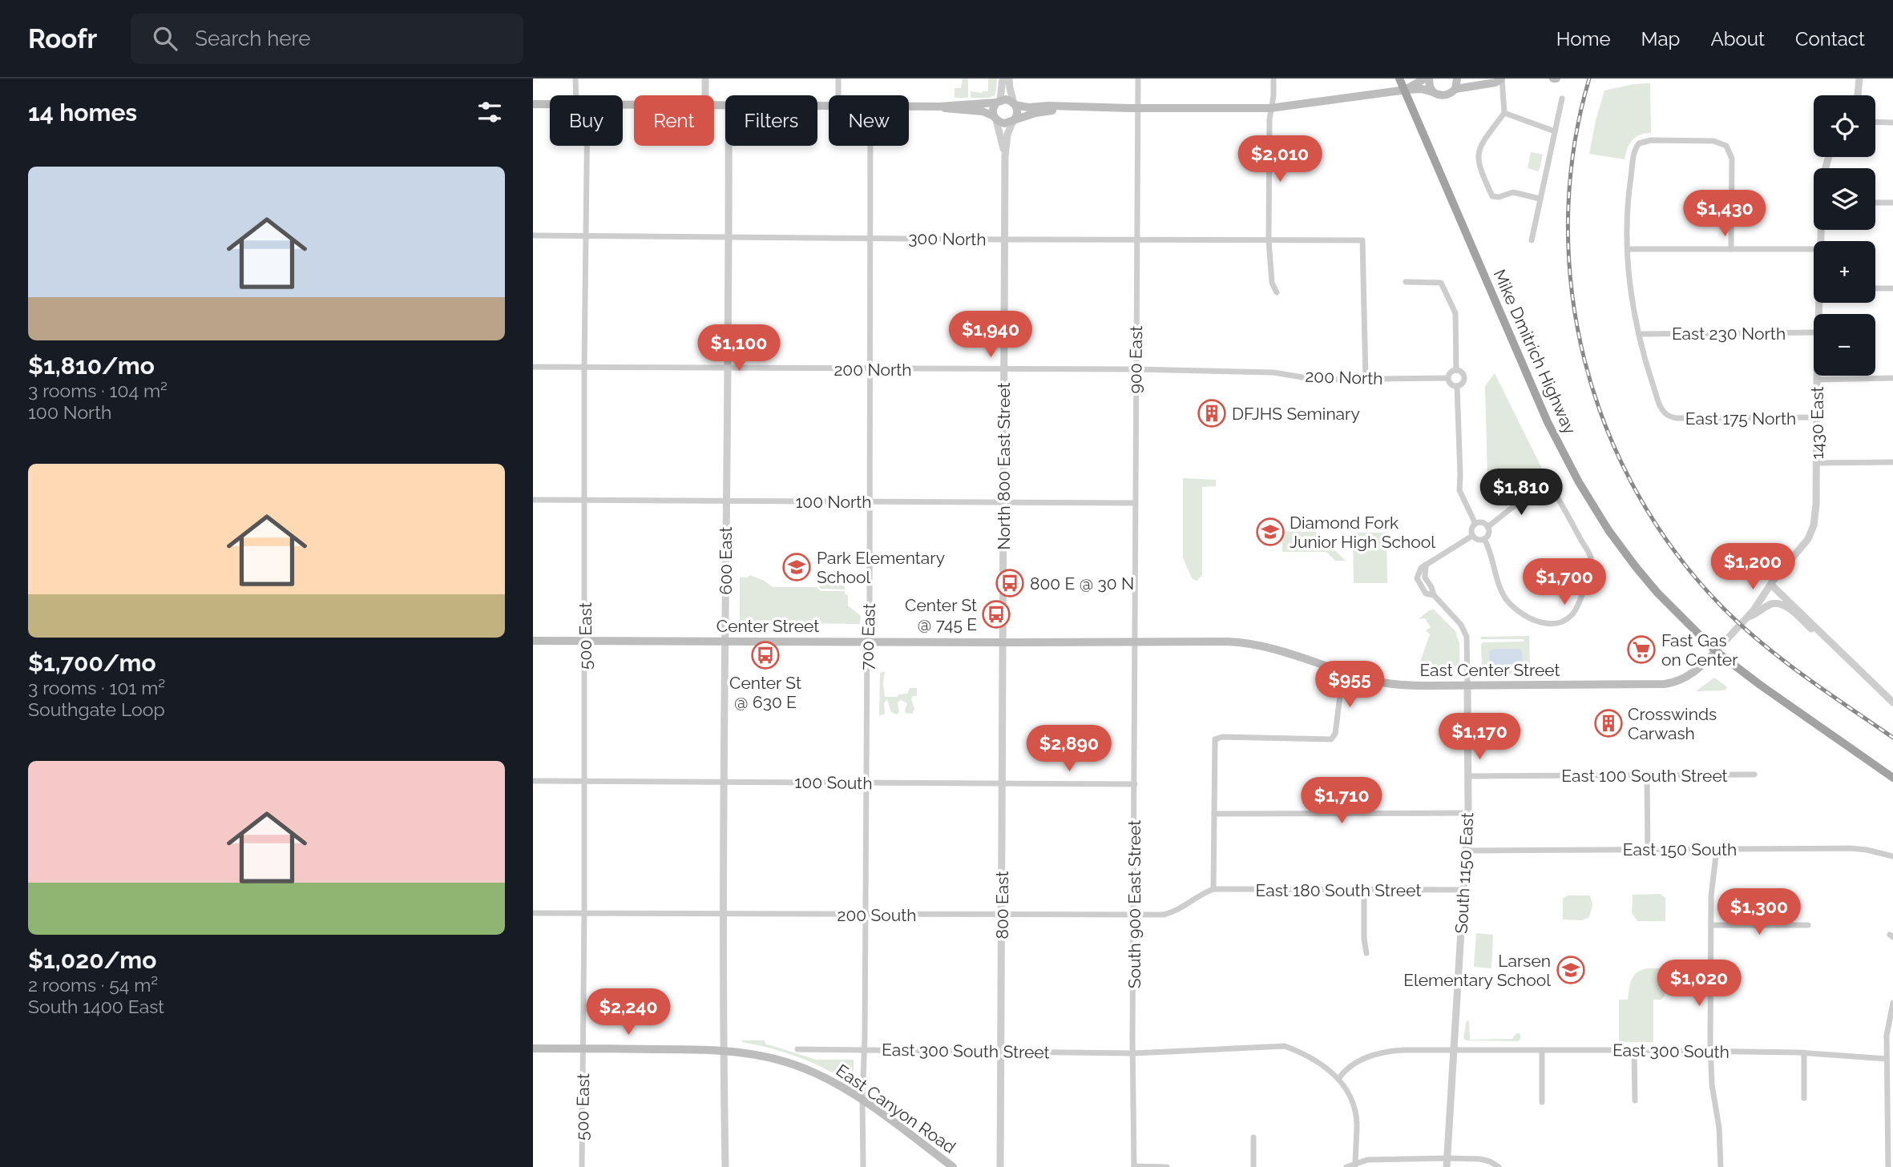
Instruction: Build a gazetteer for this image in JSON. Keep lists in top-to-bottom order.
{
  "streets": {
    "highway": ["Mike Dmitrich Highway"],
    "main road": ["Center Street", "East Center Street", "East Canyon Road"],
    "street": [
      "300 North",
      "East 230 North",
      "900 East",
      "200 North",
      "East 175 North",
      "1430 East",
      "North 800 East Street",
      "100 North",
      "600 East",
      "500 East",
      "700 East",
      "East 100 South Street",
      "100 South",
      "East 150 South",
      "South 1150 East",
      "East 180 South Street",
      "South 900 East Street",
      "800 East",
      "200 South",
      "East 300 South Street",
      "East 300 South"
    ]
  },
  "crossings": [
    ["300 North", "900 East"],
    ["300 North", "200 North"],
    ["300 North", "North 800 East Street"],
    ["300 North", "600 East"],
    ["300 North", "500 East"],
    ["300 North", "700 East"],
    ["East 230 North", "East 175 North"],
    ["Mike Dmitrich Highway", "East Center Street"],
    ["900 East", "200 North"],
    ["900 East", "100 North"],
    ["900 East", "East Center Street"],
    ["900 East", "South 900 East Street"],
    ["200 North", "North 800 East Street"],
    ["200 North", "600 East"],
    ["200 North", "500 East"],
    ["200 North", "700 East"],
    ["East 175 North", "1430 East"],
    ["1430 East", "East Center Street"],
    ["North 800 East Street", "100 North"],
    ["North 800 East Street", "Center Street"],
    ["North 800 East Street", "East Center Street"],
    ["North 800 East Street", "800 East"],
    ["100 North", "600 East"],
    ["100 North", "500 East"],
    ["100 North", "700 East"],
    ["600 East", "Center Street"],
    ["600 East", "100 South"],
    ["600 East", "200 South"],
    ["600 East", "East Canyon Road"],
    ["Center Street", "500 East"],
    ["Center Street", "700 East"],
    ["Center Street", "East Center Street"],
    ["Center Street", "800 East"],
    ["500 East", "100 South"],
    ["500 East", "200 South"],
    ["500 East", "East Canyon Road"],
    ["700 East", "100 South"],
    ["700 East", "200 South"],
    ["700 East", "East 300 South Street"],
    ["700 East", "East Canyon Road"],
    ["East Center Street", "South 1150 East"],
    ["East Center Street", "South 900 East Street"],
    ["East Center Street", "800 East"],
    ["East 100 South Street", "South 1150 East"],
    ["100 South", "South 900 East Street"],
    ["100 South", "800 East"],
    ["East 150 South", "South 1150 East"],
    ["South 1150 East", "East 180 South Street"],
    ["South 1150 East", "East 300 South"],
    ["East 180 South Street", "200 South"],
    ["South 900 East Street", "200 South"],
    ["South 900 East Street", "East 300 South Street"],
    ["800 East", "200 South"],
    ["800 East", "East 300 South Street"],
    ["East 300 South Street", "East 300 South"]
  ],
  "places": {
    "building": ["DFJHS Seminary", "Crosswinds Carwash"],
    "school or university": ["Diamond Fork Junior High School", "Park Elementary School", "Larsen Elementary School"],
    "bus stop": ["800 E @ 30 N", "Center St @ 745 E", "Center St @ 630 E"],
    "supermarket": ["Fast Gas on Center"]
  },
  "page": {
    "header": "Roofr",
    "search": "Search here",
    "nav": [
      "Home",
      "Map",
      "About",
      "Contact"
    ],
    "heading": "14 homes",
    "map_buttons": ["+", "−"],
    "chip": [
      "Buy",
      "Rent",
      "Filters",
      "New"
    ],
    "price": [
      "$2,010",
      "$1,430",
      "$1,940",
      "$1,100",
      "$1,810",
      "$1,200",
      "$1,700",
      "$955",
      "$1,170",
      "$2,890",
      "$1,710",
      "$1,300",
      "$1,020",
      "$2,240"
    ],
    "list": [
      {
        "name": "$1,810/mo",
        "note": "3 rooms · 104 m² · 100 North"
      },
      {
        "name": "$1,700/mo",
        "note": "3 rooms · 101 m² · Southgate Loop"
      },
      {
        "name": "$1,020/mo",
        "note": "2 rooms · 54 m² · South 1400 East"
      }
    ]
  }
}
